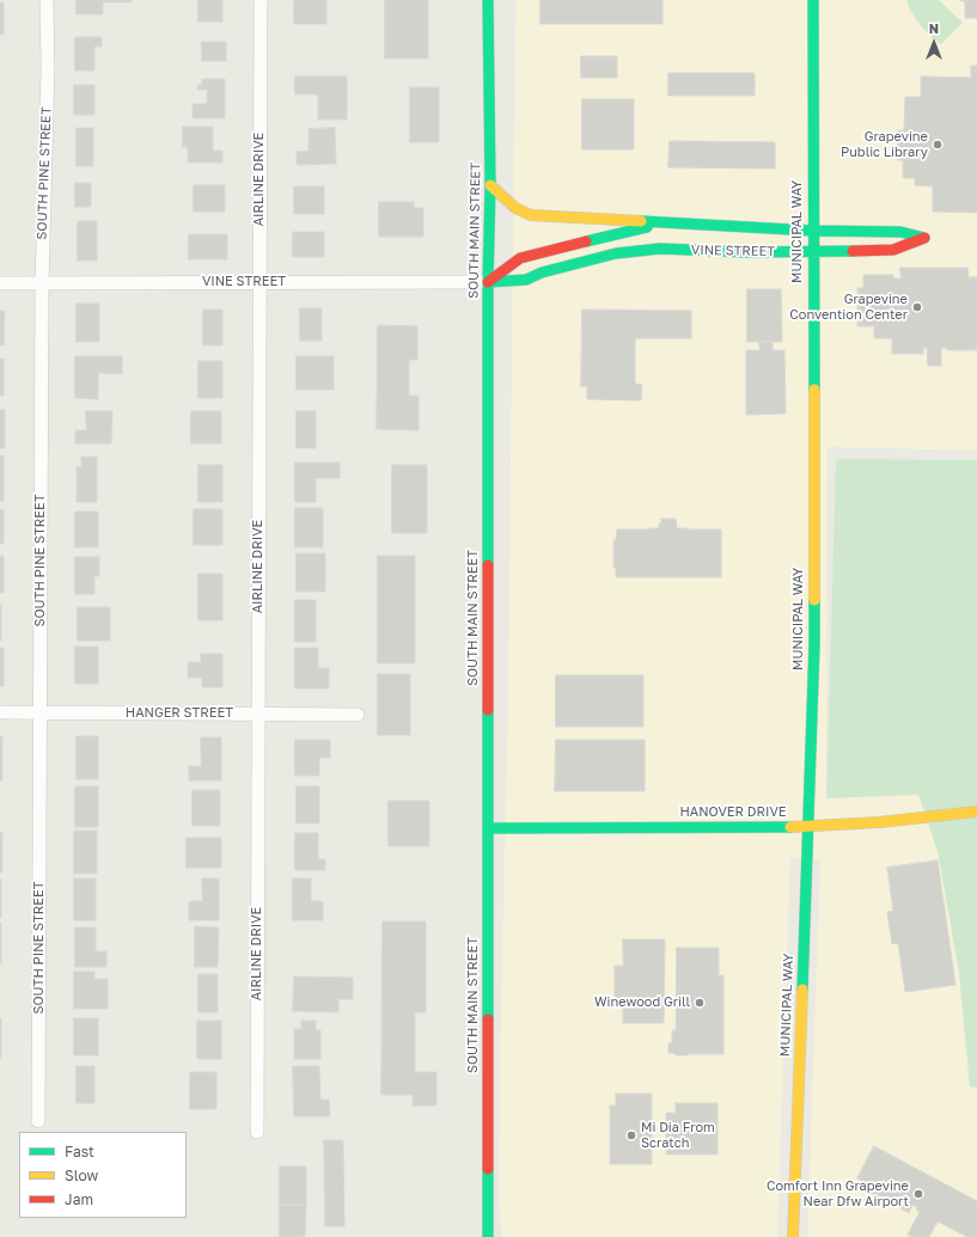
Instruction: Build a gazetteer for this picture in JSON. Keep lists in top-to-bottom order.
{
  "streets": {
    "street": [
      "SOUTH PINE STREET",
      "AIRLINE DRIVE",
      "SOUTH MAIN STREET",
      "MUNICIPAL WAY",
      "VINE STREET",
      "HANGER STREET",
      "HANOVER DRIVE"
    ]
  },
  "crossings": [
    ["SOUTH PINE STREET", "VINE STREET"],
    ["SOUTH PINE STREET", "HANGER STREET"],
    ["AIRLINE DRIVE", "VINE STREET"],
    ["AIRLINE DRIVE", "HANGER STREET"],
    ["SOUTH MAIN STREET", "VINE STREET"],
    ["SOUTH MAIN STREET", "HANOVER DRIVE"],
    ["MUNICIPAL WAY", "VINE STREET"],
    ["MUNICIPAL WAY", "HANOVER DRIVE"]
  ],
  "places": [
    "Grapevine Public Library",
    "Grapevine Convention Center",
    "Winewood Grill",
    "Mi Dia From Scratch",
    "Comfort Inn Grapevine Near Dfw Airport"
  ],
  "legend": ["Fast", "Slow", "Jam"],
  "north": "top"
}
